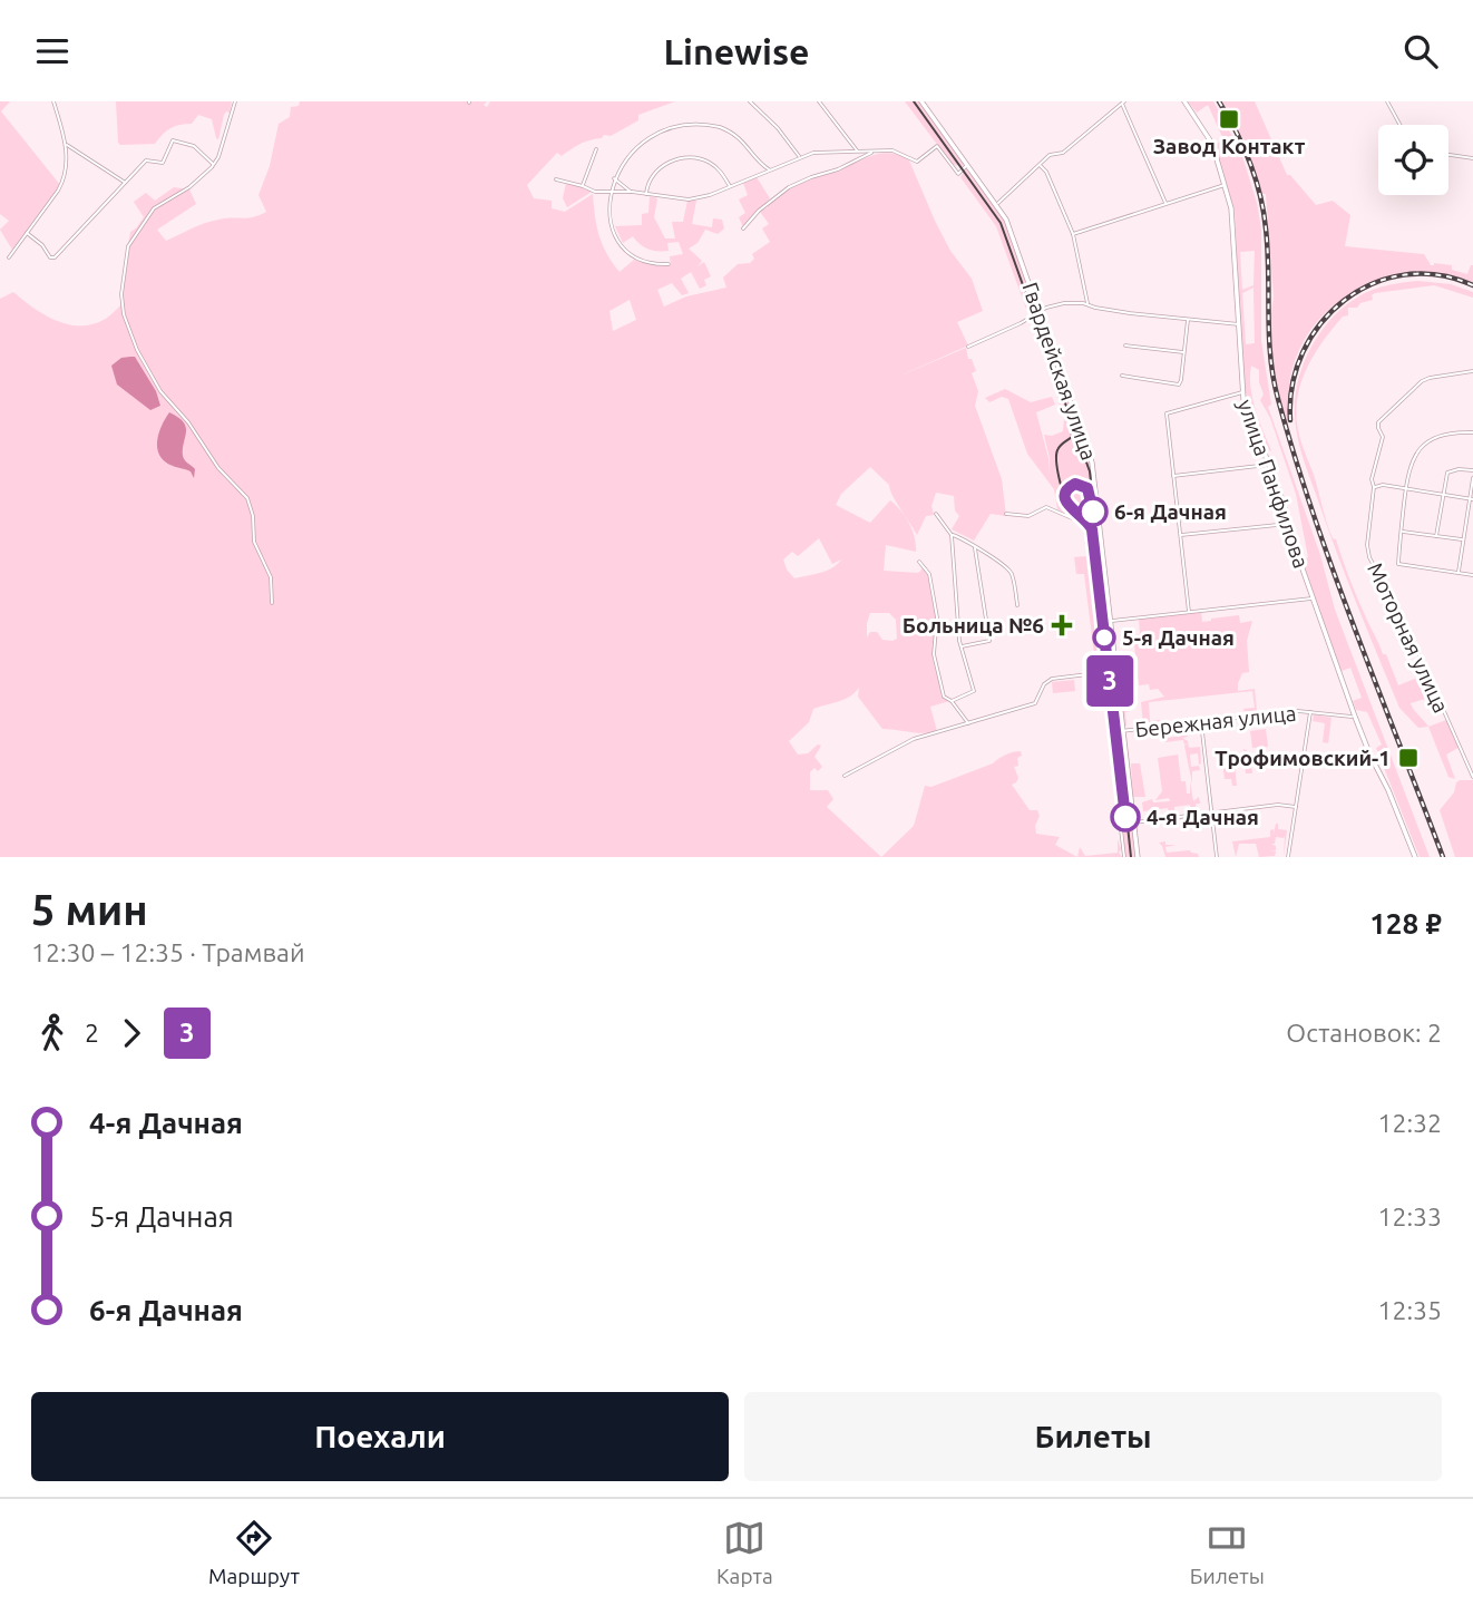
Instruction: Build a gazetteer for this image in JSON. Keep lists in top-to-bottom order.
{
  "streets": {
    "street": [
      "Гвардейская улица",
      "улица Панфилова",
      "Моторная улица",
      "Бережная улица"
    ]
  },
  "crossings": [
    ["Гвардейская улица", "Бережная улица"],
    ["улица Панфилова", "Бережная улица"]
  ],
  "places": {
    "transit": ["Завод Контакт", "Трофимовский-1"],
    "other": ["6-я Дачная", "5-я Дачная", "4-я Дачная"],
    "health": ["Больница №6"]
  },
  "lines": ["tram line 3"],
  "page": {
    "header": "Linewise",
    "on_map": "3",
    "heading": ["5 мин", "12:30 – 12:35 · Трамвай", "128 ₽"],
    "legs": ["2", "3", "Остановок: 2"],
    "list": [
      {
        "name": "4-я Дачная",
        "value": "12:32"
      },
      {
        "name": "5-я Дачная",
        "value": "12:33"
      },
      {
        "name": "6-я Дачная",
        "value": "12:35"
      }
    ],
    "buttons": ["Поехали", "Билеты"],
    "tabs": ["Маршрут", "Карта", "Билеты"]
  }
}
